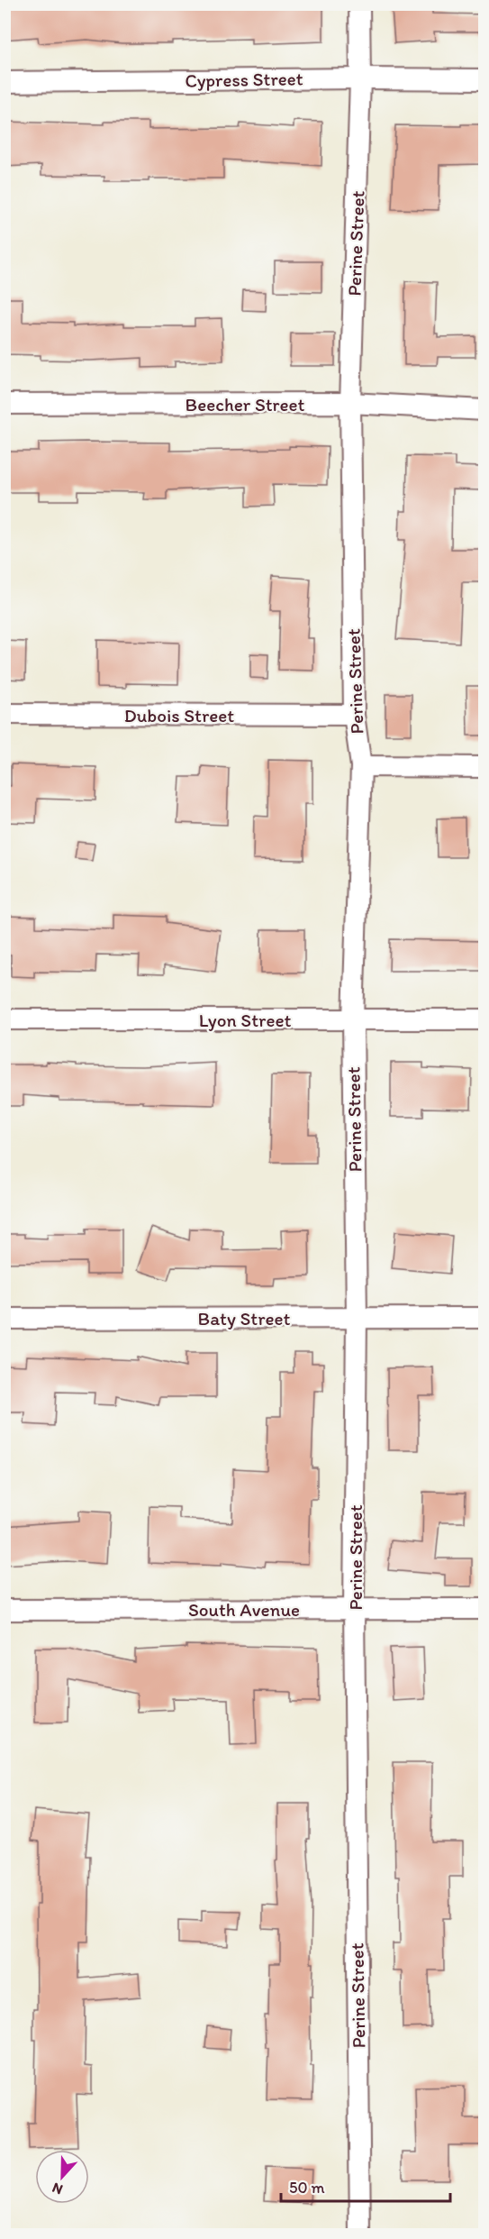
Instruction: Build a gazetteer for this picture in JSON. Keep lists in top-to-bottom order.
{
  "streets": {
    "street": [
      "Cypress Street",
      "Perine Street",
      "Beecher Street",
      "Dubois Street",
      "Lyon Street",
      "Baty Street",
      "South Avenue"
    ]
  },
  "crossings": [
    ["Cypress Street", "Perine Street"],
    ["Perine Street", "Beecher Street"],
    ["Perine Street", "Dubois Street"],
    ["Perine Street", "Lyon Street"],
    ["Perine Street", "Baty Street"],
    ["Perine Street", "South Avenue"]
  ],
  "scale_bar": "50 m",
  "north": "bottom"
}
